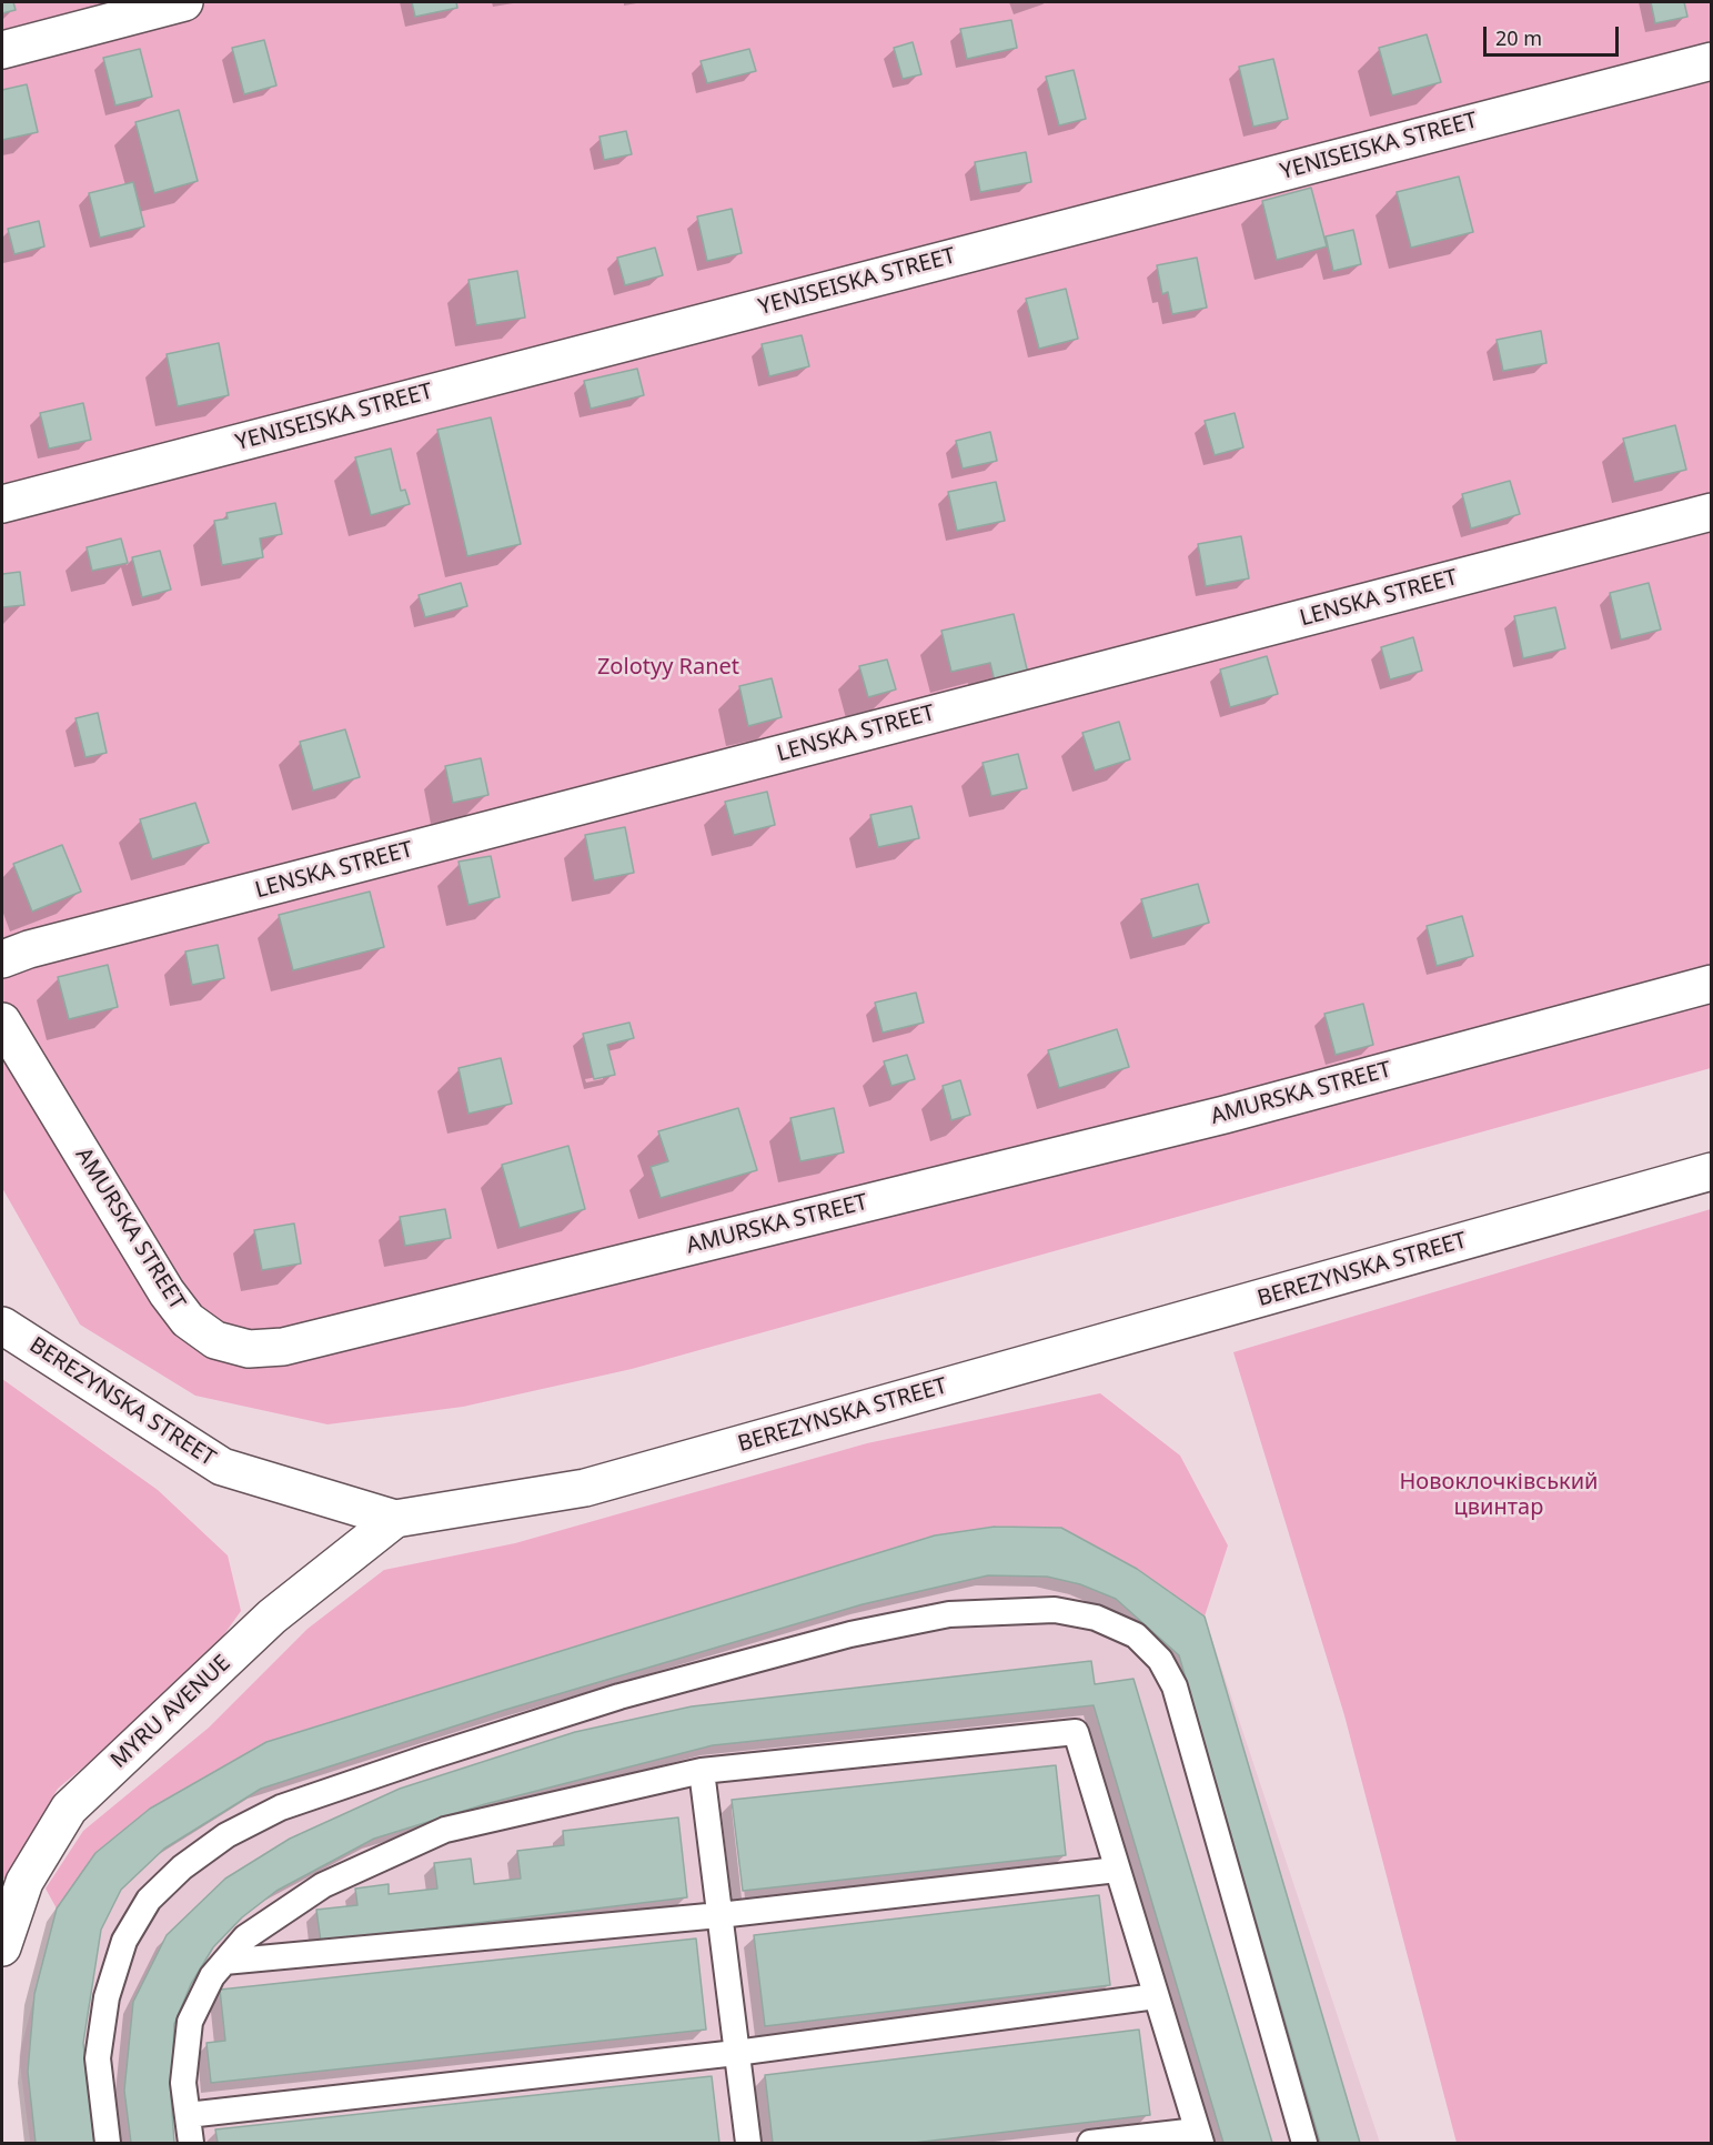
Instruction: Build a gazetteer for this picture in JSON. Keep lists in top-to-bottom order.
{
  "streets": {
    "street": [
      "YENISEISKA STREET",
      "LENSKA STREET",
      "AMURSKA STREET",
      "BEREZYNSKA STREET",
      "MYRU AVENUE"
    ]
  },
  "crossings": [
    ["BEREZYNSKA STREET", "MYRU AVENUE"]
  ],
  "parks": ["Zolotyy Ranet", "Новоклочківський цвинтар"],
  "scale_bar": "20 m"
}
